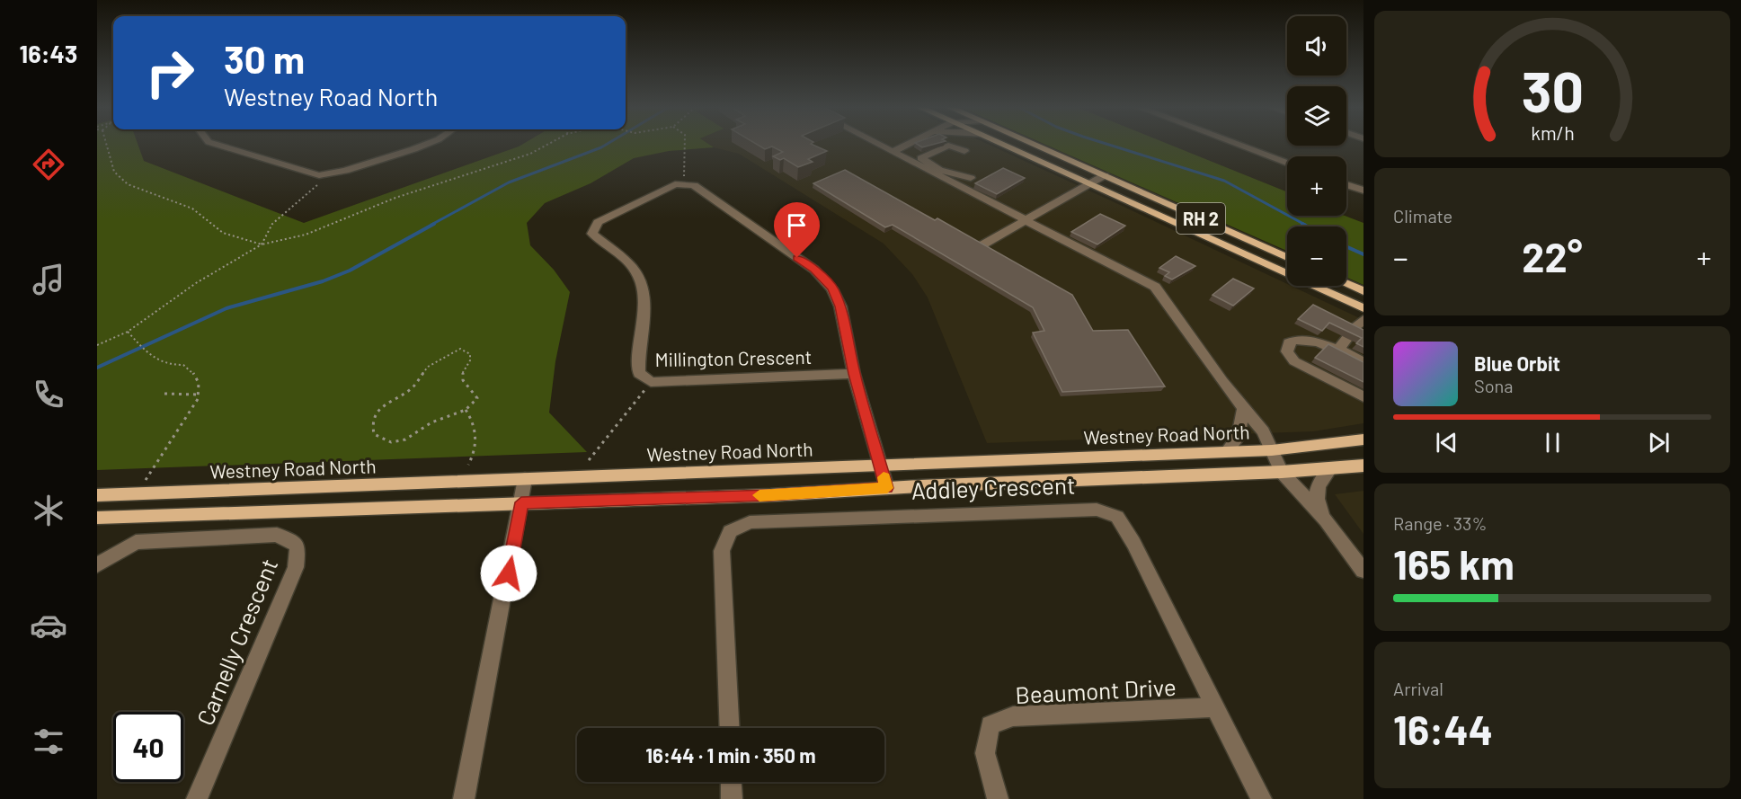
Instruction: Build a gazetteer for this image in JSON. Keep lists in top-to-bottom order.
{
  "streets": {
    "main road": ["RH 2", "Westney Road North"],
    "street": [
      "Millington Crescent",
      "Addley Crescent",
      "Carnelly Crescent",
      "Beaumont Drive"
    ]
  },
  "crossings": [
    ["Addley Crescent", "Beaumont Drive"]
  ],
  "page": {
    "tabs": "16:43",
    "map_buttons": ["+", "−"],
    "turn": ["30 m", "Westney Road North"],
    "tile": [
      "Climate",
      ["Range · 33%", "165 km"],
      ["Arrival", "16:44"]
    ],
    "heat": ["−", "22°", "+"],
    "song": ["Blue Orbit", "Sona"],
    "limit": "40",
    "trip": "16:44 · 1 min · 350 m",
    "gauge": ["30", "km/h"]
  }
}
